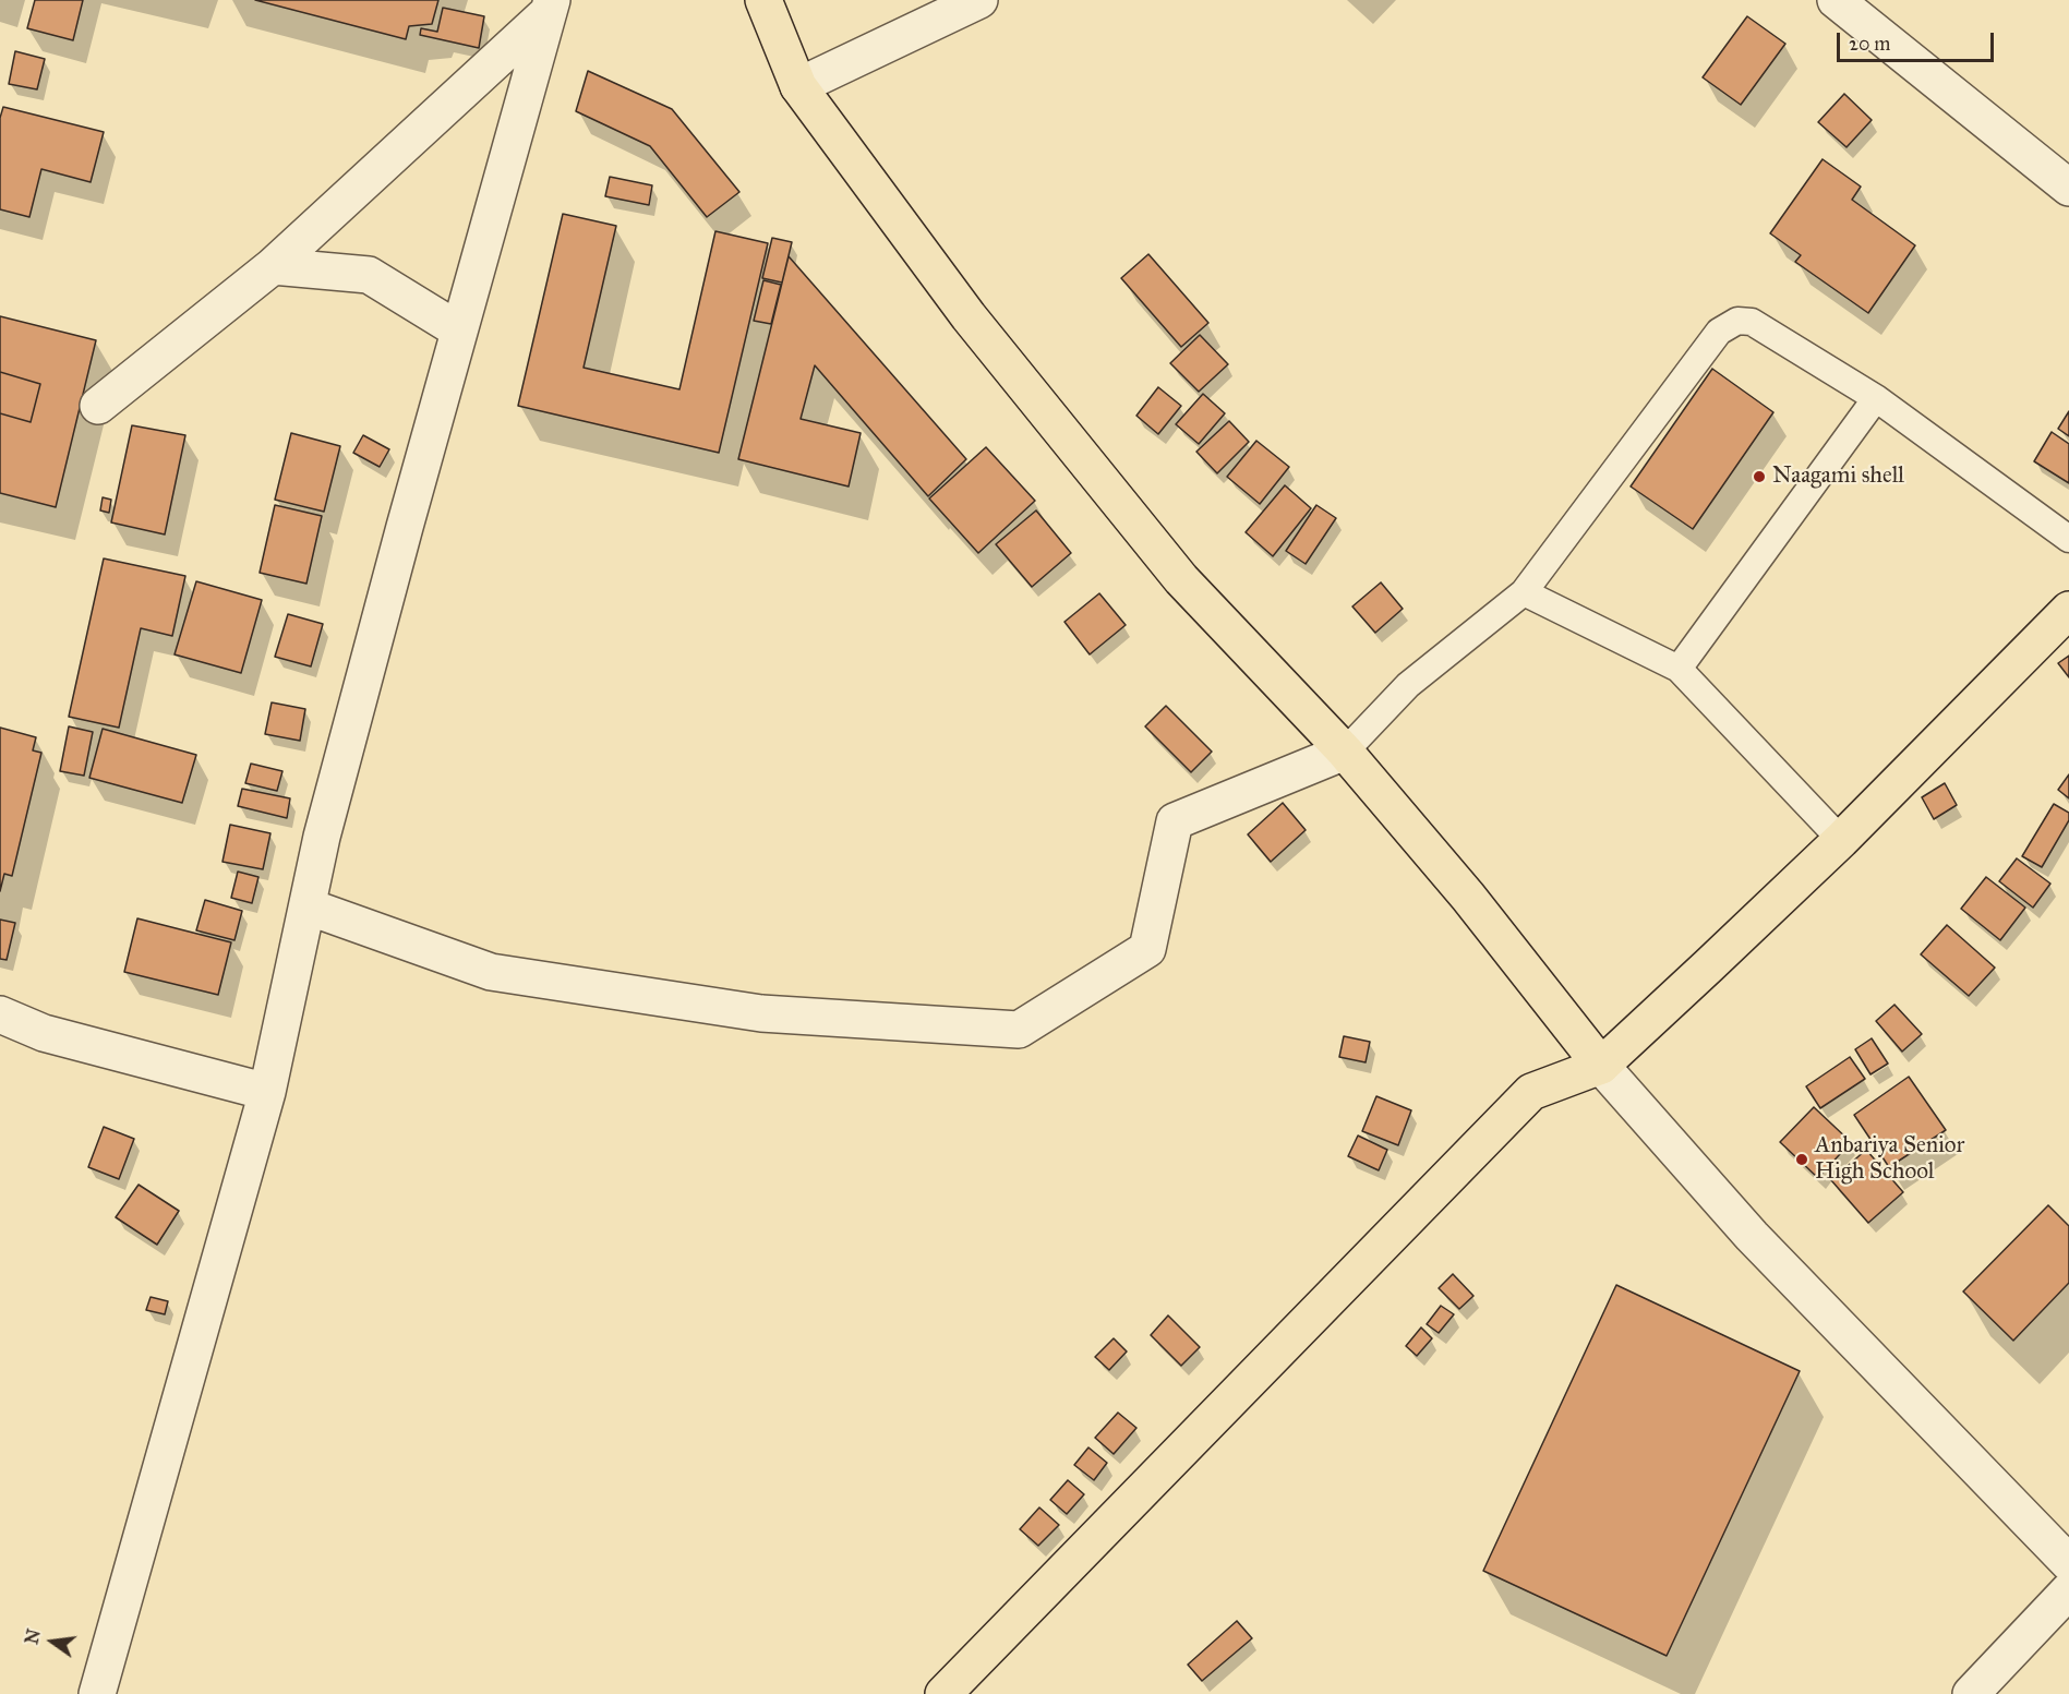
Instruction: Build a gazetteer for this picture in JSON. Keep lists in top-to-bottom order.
{
  "places": ["Naagami shell", "Anbariya Senior High School"],
  "scale_bar": "20 m",
  "north": "left"
}
